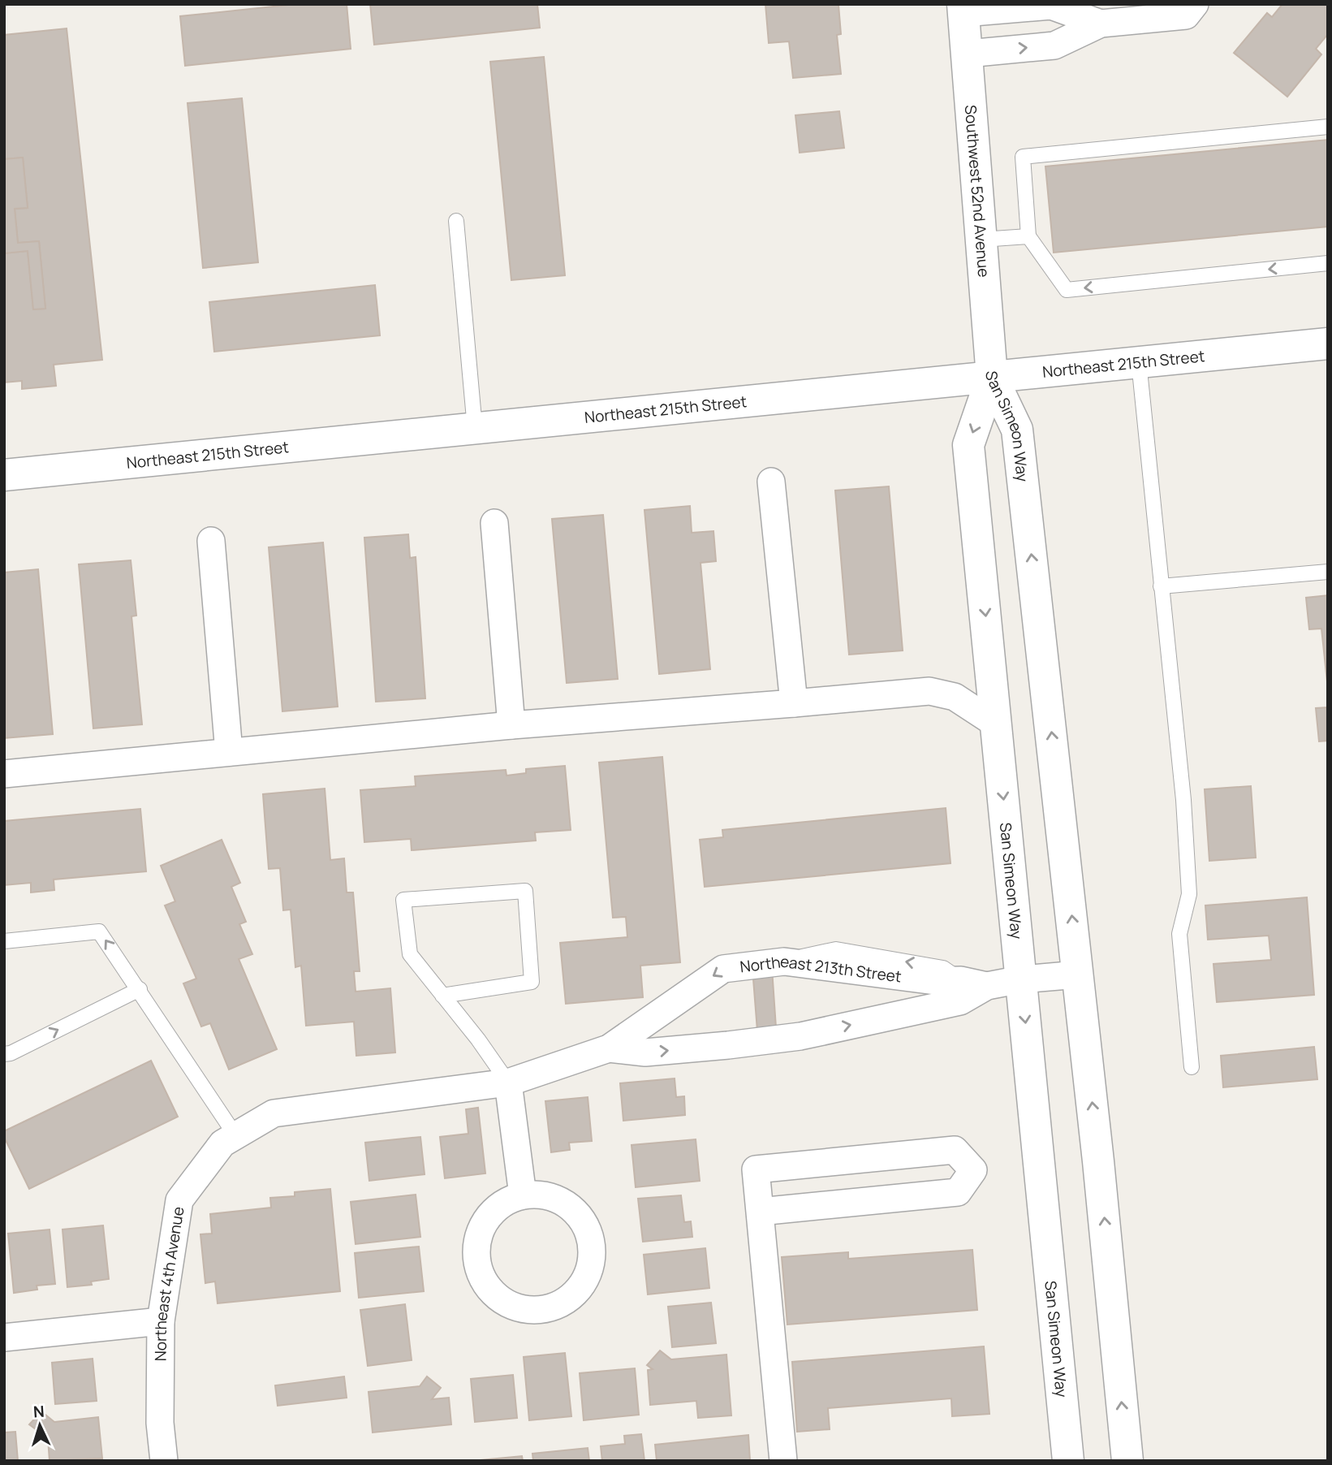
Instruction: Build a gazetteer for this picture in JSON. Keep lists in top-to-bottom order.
{
  "streets": {
    "street": [
      "Southwest 52nd Avenue",
      "Northeast 215th Street",
      "San Simeon Way",
      "Northeast 213th Street",
      "Northeast 4th Avenue"
    ]
  },
  "crossings": [
    ["Southwest 52nd Avenue", "Northeast 215th Street"],
    ["Southwest 52nd Avenue", "San Simeon Way"],
    ["Northeast 215th Street", "San Simeon Way"],
    ["San Simeon Way", "Northeast 213th Street"],
    ["Northeast 213th Street", "Northeast 4th Avenue"]
  ],
  "north": "top"
}
